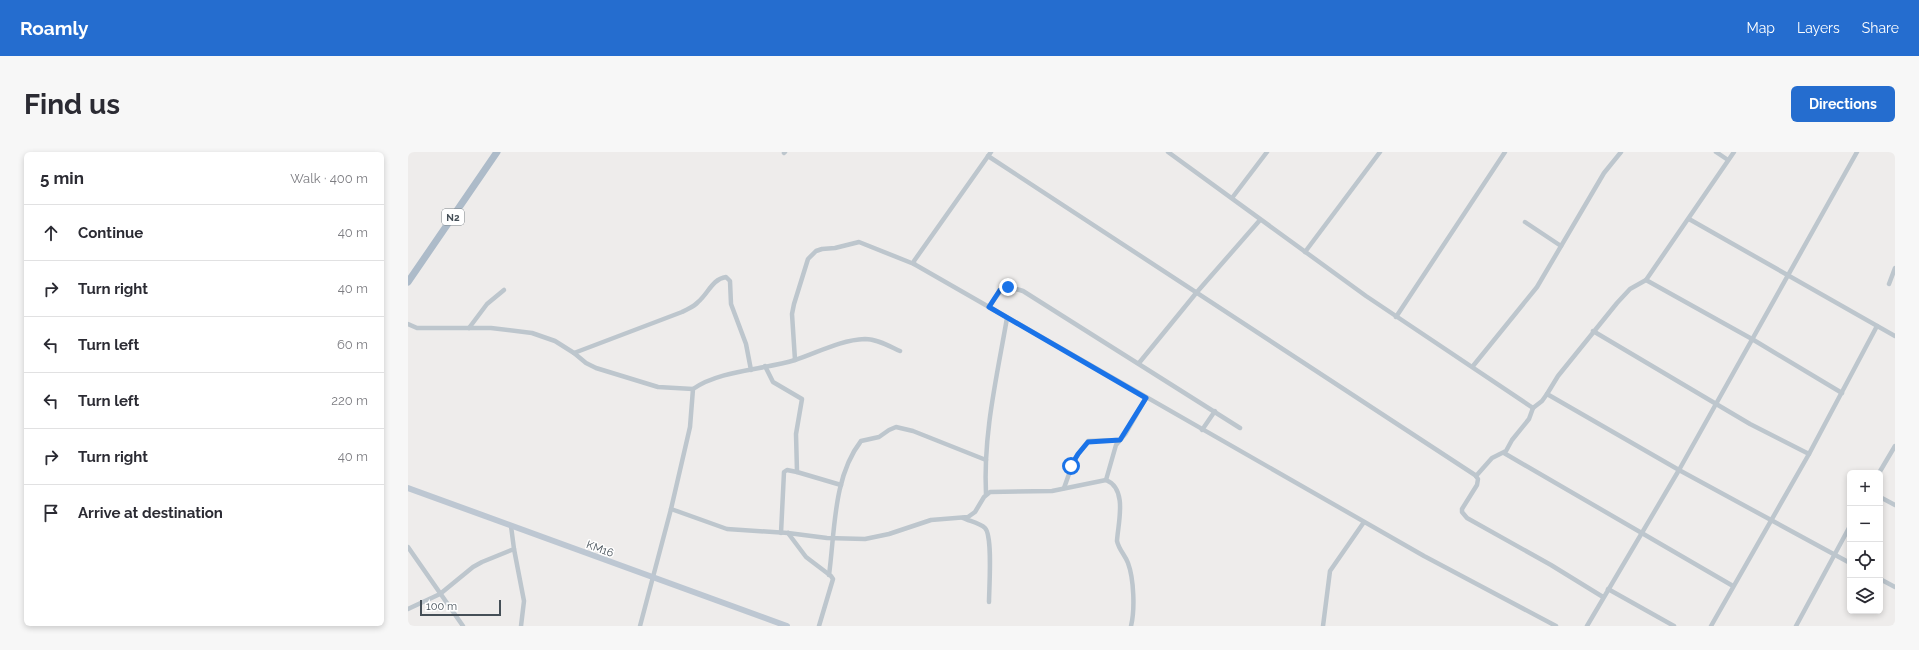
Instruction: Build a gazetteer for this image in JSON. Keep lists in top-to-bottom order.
{
  "streets": {
    "main road": ["N2"],
    "street": ["KM16"]
  },
  "scale_bar": "100 m",
  "page": {
    "header": "Roamly",
    "nav": ["Map", "Layers", "Share"],
    "buttons": "Directions",
    "title": "Find us",
    "heading": ["5 min", "Walk · 400 m"],
    "list": [
      ["Continue", "40 m"],
      ["Turn right", "40 m"],
      ["Turn left", "60 m"],
      ["Turn left", "220 m"],
      ["Turn right", "40 m"],
      "Arrive at destination"
    ],
    "map_buttons": ["+", "−"],
    "scale": "100 m"
  }
}
